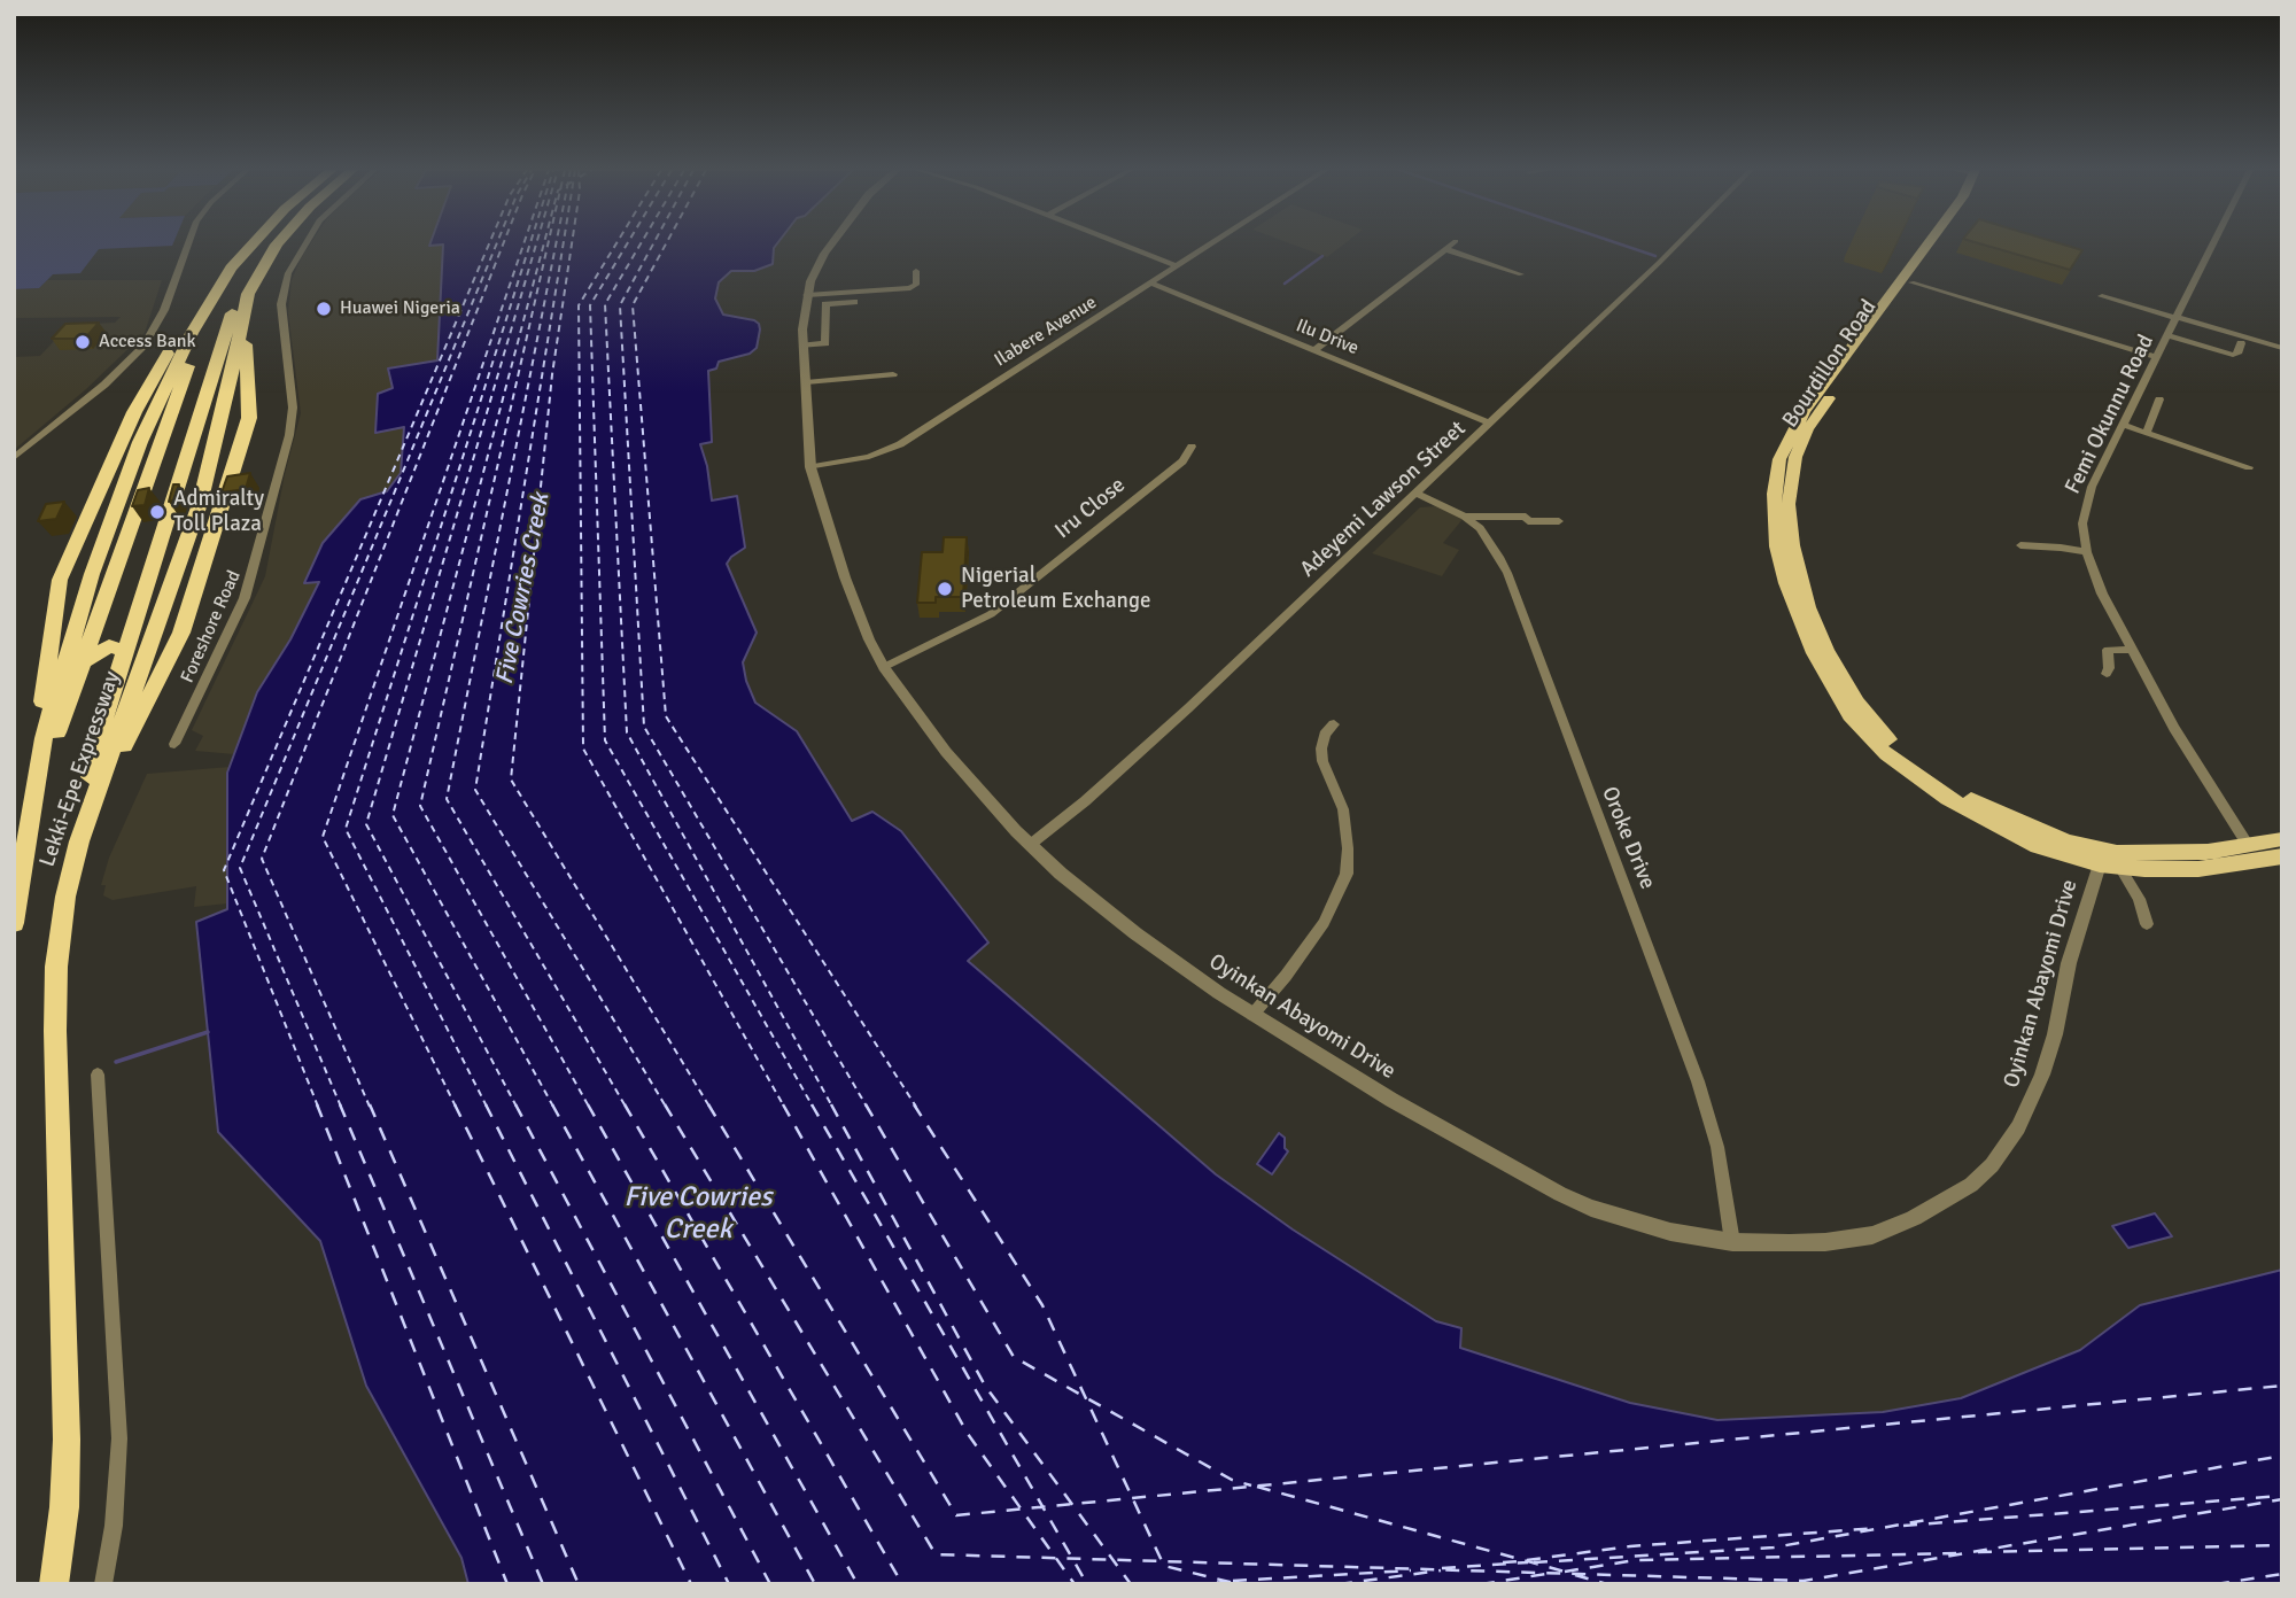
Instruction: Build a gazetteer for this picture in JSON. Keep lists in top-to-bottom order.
{
  "streets": {
    "highway": ["Lekki-Epe Expressway"],
    "main road": ["Bourdillon Road"],
    "street": [
      "Ilabere Avenue",
      "Ilu Drive",
      "Femi Okunnu Road",
      "Adeyemi Lawson Street",
      "Iru Close",
      "Foreshore Road",
      "Oroke Drive",
      "Oyinkan Abayomi Drive"
    ]
  },
  "crossings": [
    ["Ilabere Avenue", "Ilu Drive"],
    ["Ilabere Avenue", "Oyinkan Abayomi Drive"],
    ["Ilu Drive", "Adeyemi Lawson Street"],
    ["Bourdillon Road", "Oyinkan Abayomi Drive"],
    ["Adeyemi Lawson Street", "Oroke Drive"],
    ["Adeyemi Lawson Street", "Oyinkan Abayomi Drive"],
    ["Iru Close", "Oyinkan Abayomi Drive"],
    ["Oroke Drive", "Oyinkan Abayomi Drive"]
  ],
  "water": ["Five Cowries Creek"],
  "places": [
    "Huawei Nigeria",
    "Access Bank",
    "Admiralty Toll Plaza",
    "Nigerial Petroleum Exchange"
  ]
}
